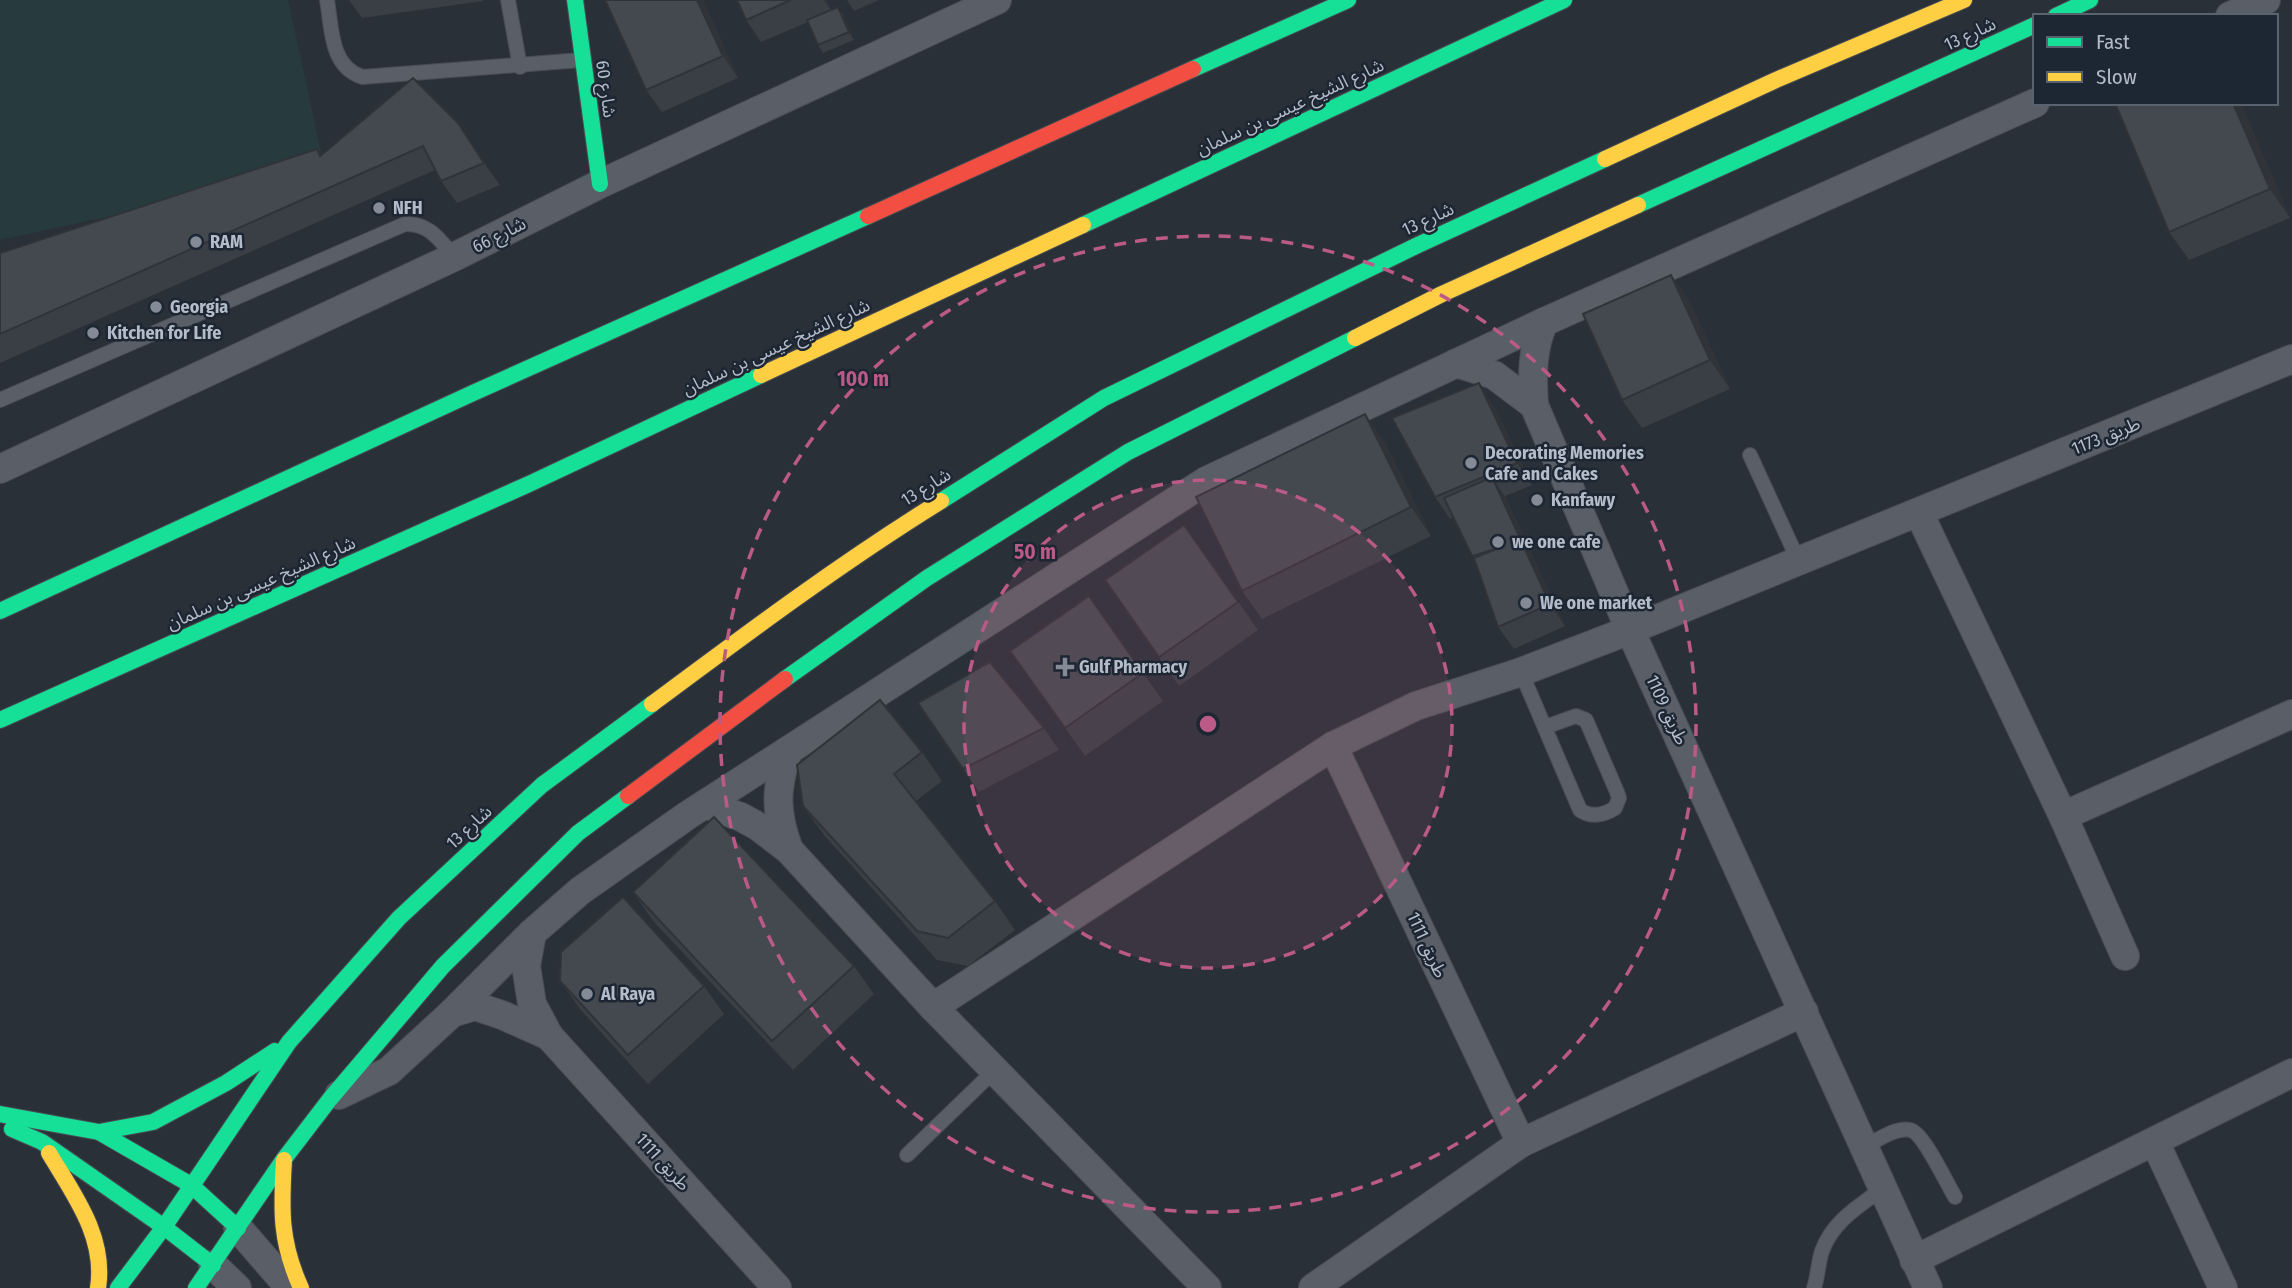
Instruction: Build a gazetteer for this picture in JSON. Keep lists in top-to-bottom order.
{
  "streets": {
    "main road": ["شارع 13", "شارع 60", "شارع الشيخ عيسى بن سلمان"],
    "street": [
      "شارع 66",
      "طريق 1173",
      "طريق 1109",
      "طريق 1111"
    ]
  },
  "crossings": [
    ["شارع 60", "شارع 66"],
    ["طريق 1173", "طريق 1109"],
    ["طريق 1173", "طريق 1111"]
  ],
  "places": {
    "other": [
      "NFH",
      "RAM",
      "Georgia",
      "Kitchen for Life",
      "Decorating Memories Cafe and Cakes",
      "Kanfawy",
      "we one cafe",
      "We one market",
      "Al Raya"
    ],
    "health": ["Gulf Pharmacy"]
  },
  "legend": ["Fast", "Slow"],
  "rings": ["100 m", "50 m"]
}
